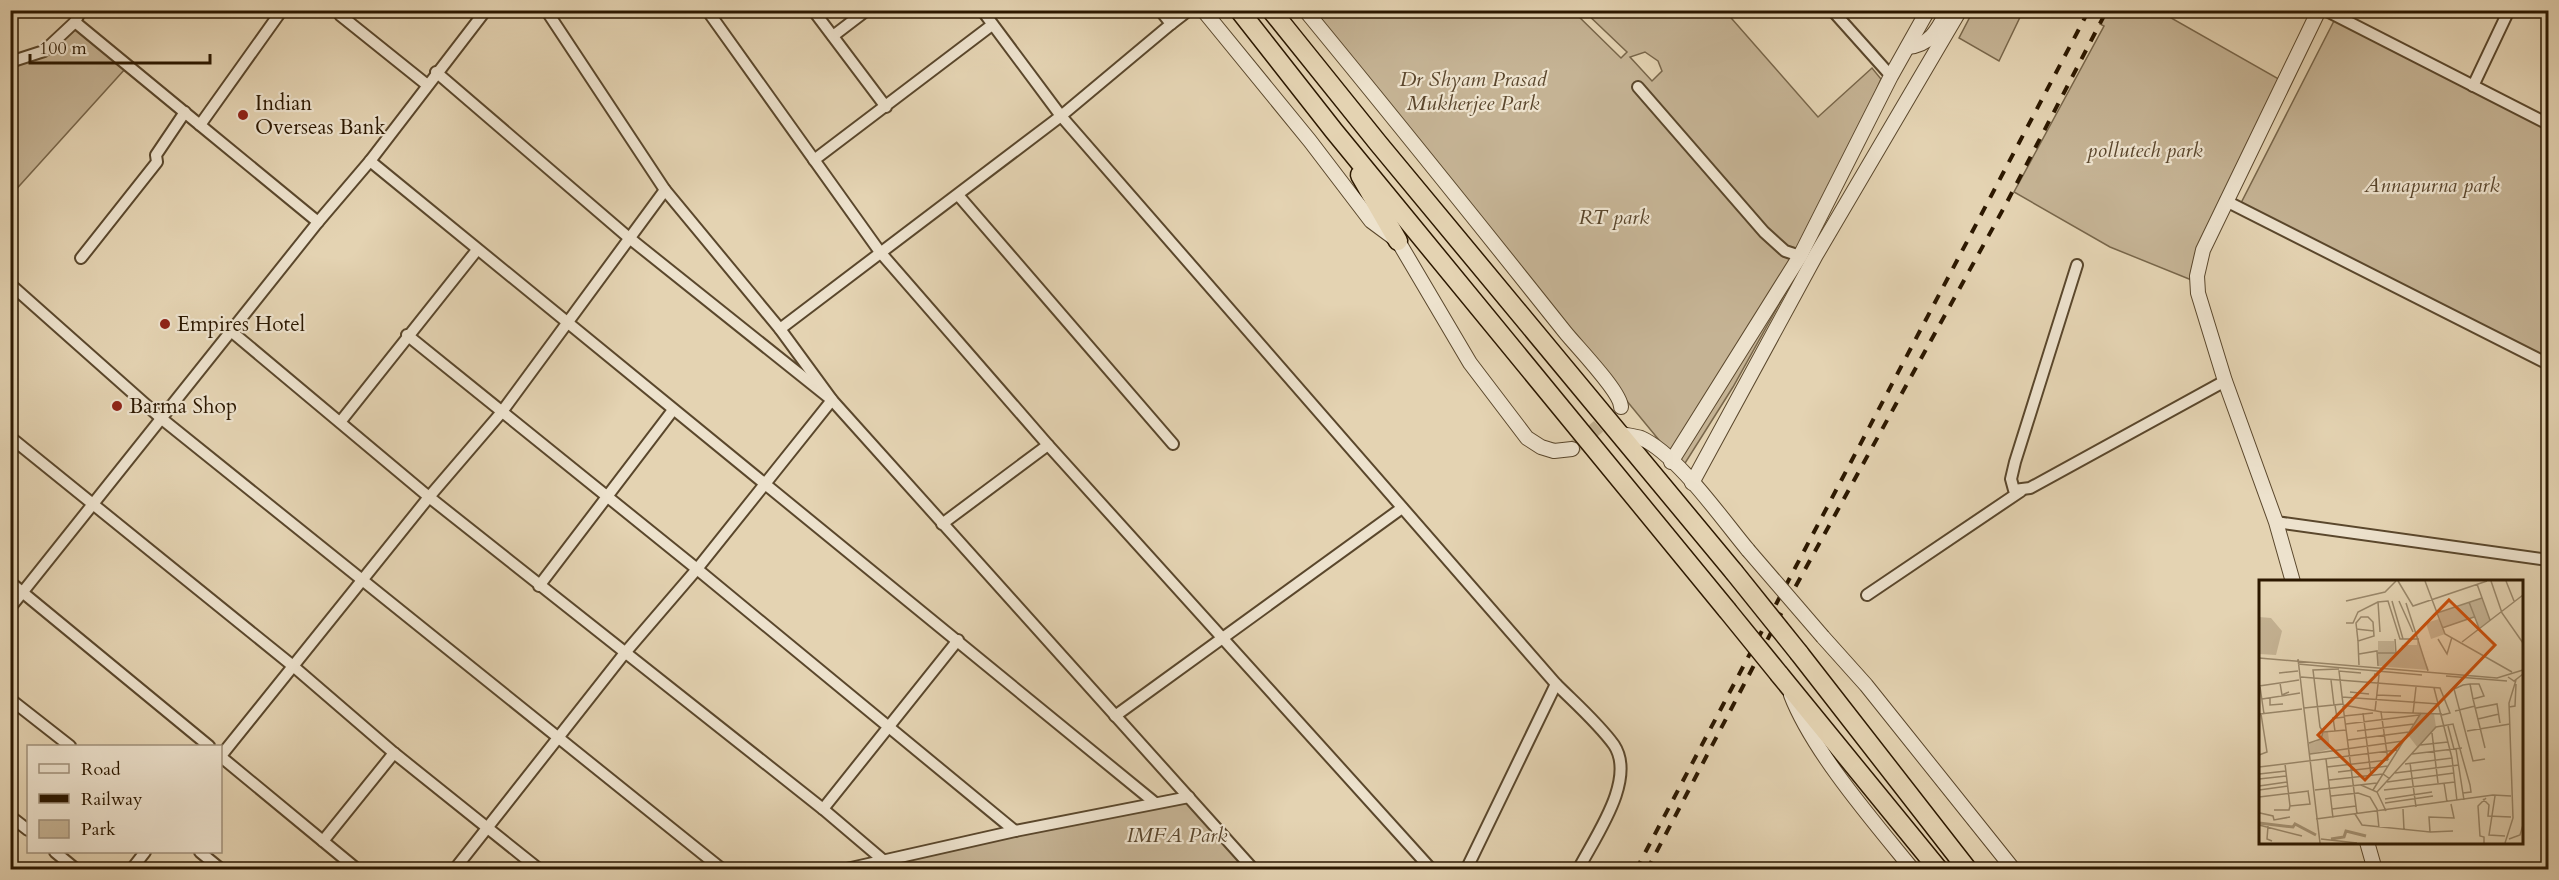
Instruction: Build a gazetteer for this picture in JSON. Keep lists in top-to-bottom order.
{
  "parks": [
    "Dr Shyam Prasad Mukherjee Park",
    "pollutech park",
    "Annapurna park",
    "RT park",
    "IMFA Park"
  ],
  "places": ["Indian Overseas Bank", "Empires Hotel", "Barma Shop"],
  "legend": ["Road", "Railway", "Park"],
  "scale_bar": "100 m"
}
